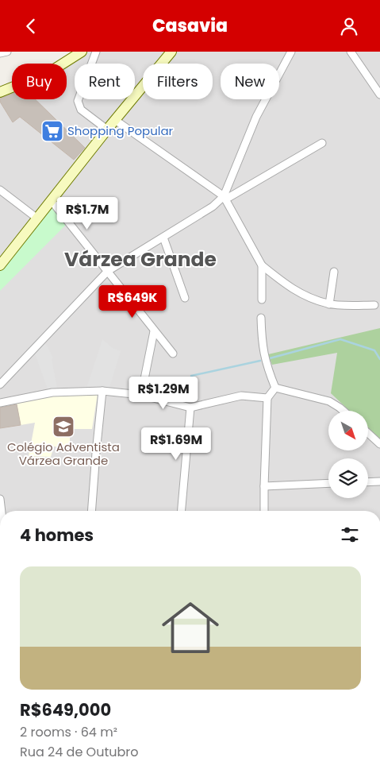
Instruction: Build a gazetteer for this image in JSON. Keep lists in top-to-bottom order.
{
  "districts": ["Várzea Grande"],
  "places": {
    "supermarket": ["Shopping Popular"],
    "school or university": ["Colégio Adventista Várzea Grande"]
  },
  "north": "bottom right",
  "page": {
    "header": "Casavia",
    "chip": [
      "Buy",
      "Rent",
      "Filters",
      "New"
    ],
    "price": [
      "R$1.7M",
      "R$649K",
      "R$1.29M",
      "R$1.69M"
    ],
    "heading": "4 homes",
    "list": [
      {
        "name": "R$649,000",
        "note": "2 rooms · 64 m² · Rua 24 de Outubro"
      }
    ]
  }
}
